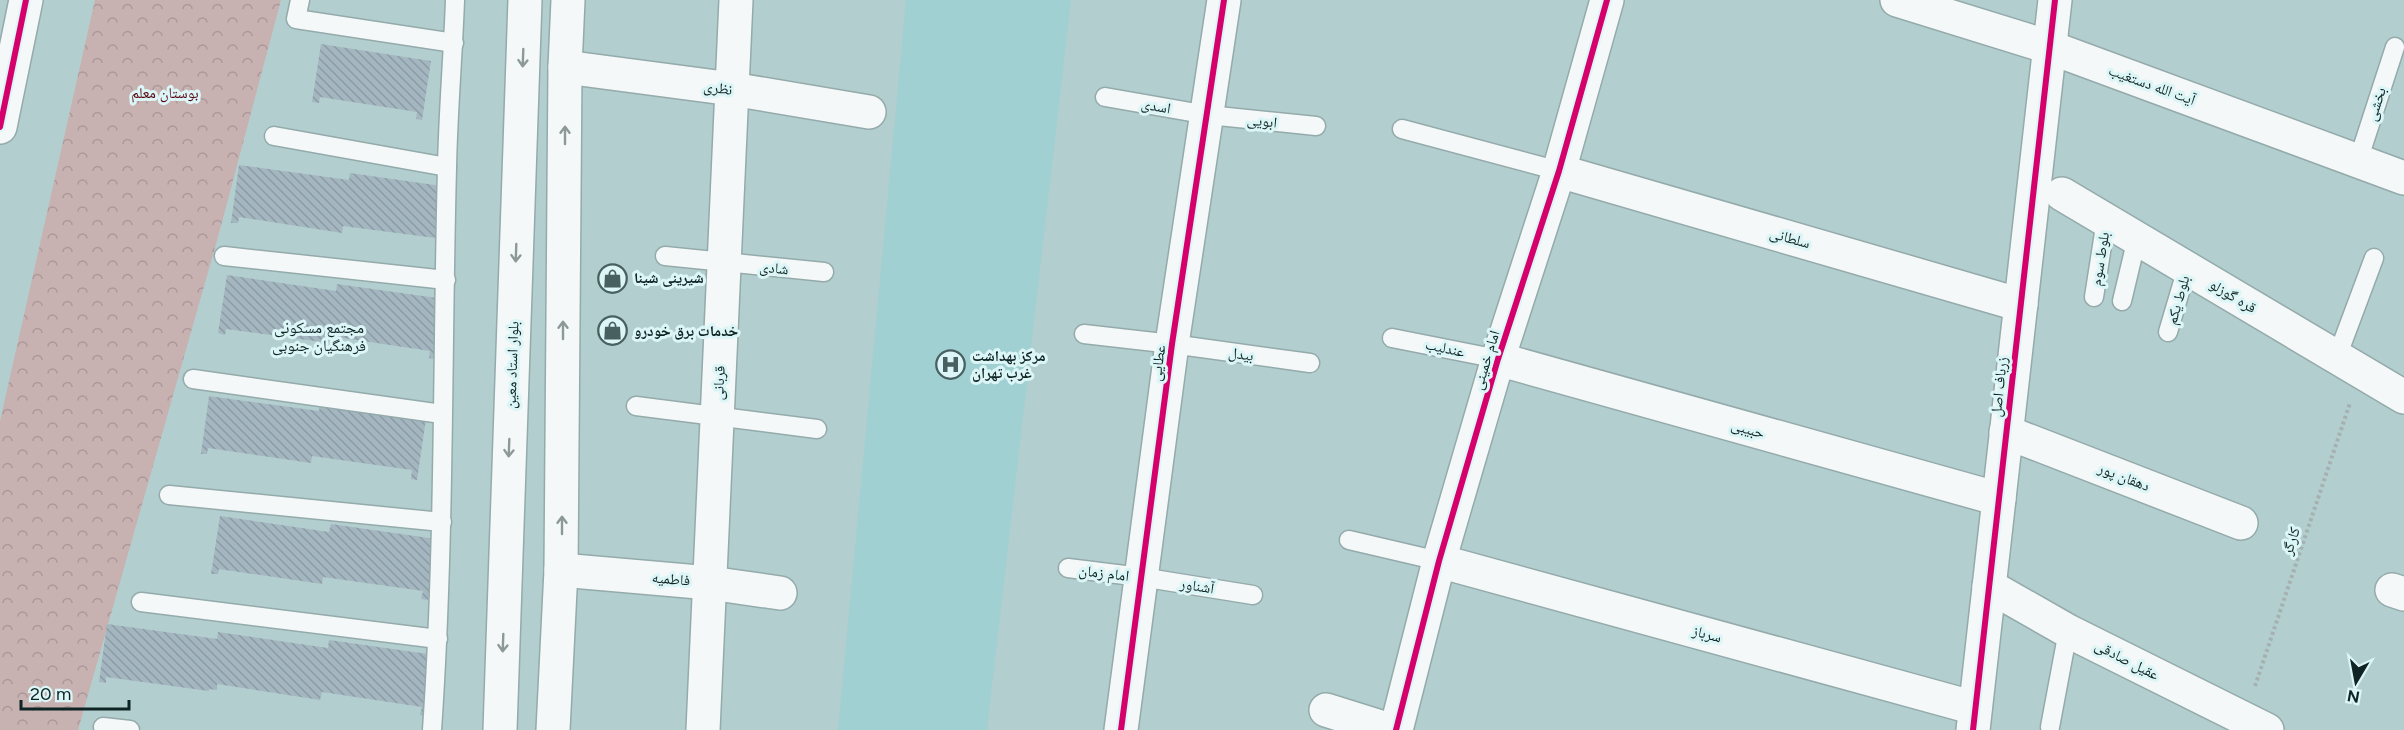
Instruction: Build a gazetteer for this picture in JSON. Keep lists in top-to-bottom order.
{
  "streets": {
    "street": [
      "آیت الله دستغیب",
      "نظری",
      "سلطانی",
      "قره گوزلو",
      "امام خمینی",
      "عطایی",
      "بلوار استاد معین",
      "قربانی",
      "زرباف اصل",
      "حبیبی",
      "دهقان پور",
      "فاطمیه",
      "سرباز",
      "عقیل صادقی"
    ],
    "lane": [
      "بخشی",
      "اسدی",
      "ابویی",
      "بلوط سوم",
      "شادی",
      "بلوط یکم",
      "عندلیب",
      "بیدل",
      "امام زمان",
      "آشناور"
    ],
    "path": ["کارگر"]
  },
  "crossings": [
    ["آیت الله دستغیب", "بخشی"],
    ["آیت الله دستغیب", "زرباف اصل"],
    ["نظری", "قربانی"],
    ["اسدی", "ابویی"],
    ["اسدی", "عطایی"],
    ["ابویی", "عطایی"],
    ["سلطانی", "امام خمینی"],
    ["سلطانی", "زرباف اصل"],
    ["بلوط سوم", "قره گوزلو"],
    ["شادی", "قربانی"],
    ["قره گوزلو", "بلوط یکم"],
    ["قره گوزلو", "کارگر"],
    ["عندلیب", "امام خمینی"],
    ["عندلیب", "حبیبی"],
    ["بیدل", "عطایی"],
    ["امام خمینی", "حبیبی"],
    ["امام خمینی", "سرباز"],
    ["عطایی", "امام زمان"],
    ["عطایی", "آشناور"],
    ["قربانی", "فاطمیه"],
    ["زرباف اصل", "حبیبی"],
    ["زرباف اصل", "دهقان پور"],
    ["زرباف اصل", "سرباز"],
    ["زرباف اصل", "عقیل صادقی"],
    ["کارگر", "عقیل صادقی"],
    ["امام زمان", "آشناور"]
  ],
  "districts": ["مجتمع مسکونی فرهنگیان جنوبی"],
  "parks": ["بوستان معلم"],
  "places": {
    "shop": ["شیرینی شینا", "خدمات برق خودرو"],
    "hospital": ["مرکز بهداشت غرب تهران"]
  },
  "scale_bar": "20 m",
  "north": "bottom"
}
